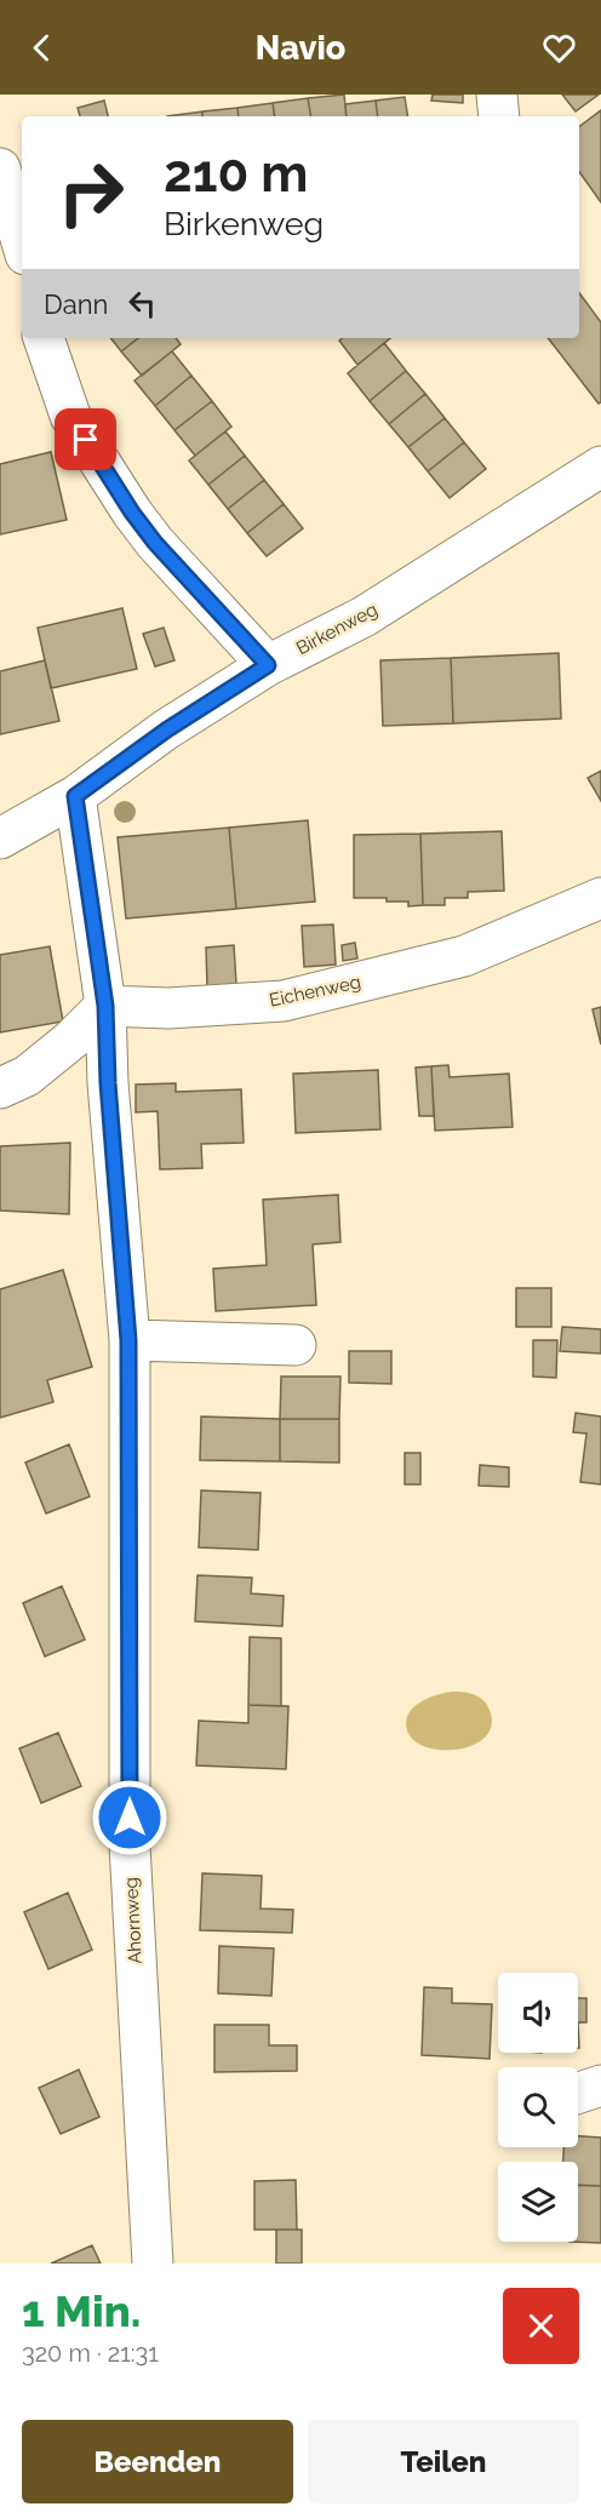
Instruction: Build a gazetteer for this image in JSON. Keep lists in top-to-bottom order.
{
  "streets": {
    "street": ["Birkenweg", "Eichenweg", "Ahornweg"]
  },
  "crossings": [
    ["Birkenweg", "Ahornweg"],
    ["Eichenweg", "Ahornweg"]
  ],
  "page": {
    "header": "Navio",
    "turn": ["210 m", "Birkenweg"],
    "then": "Dann",
    "heading": ["1 Min.", "320 m · 21:31"],
    "buttons": ["Beenden", "Teilen"]
  }
}
